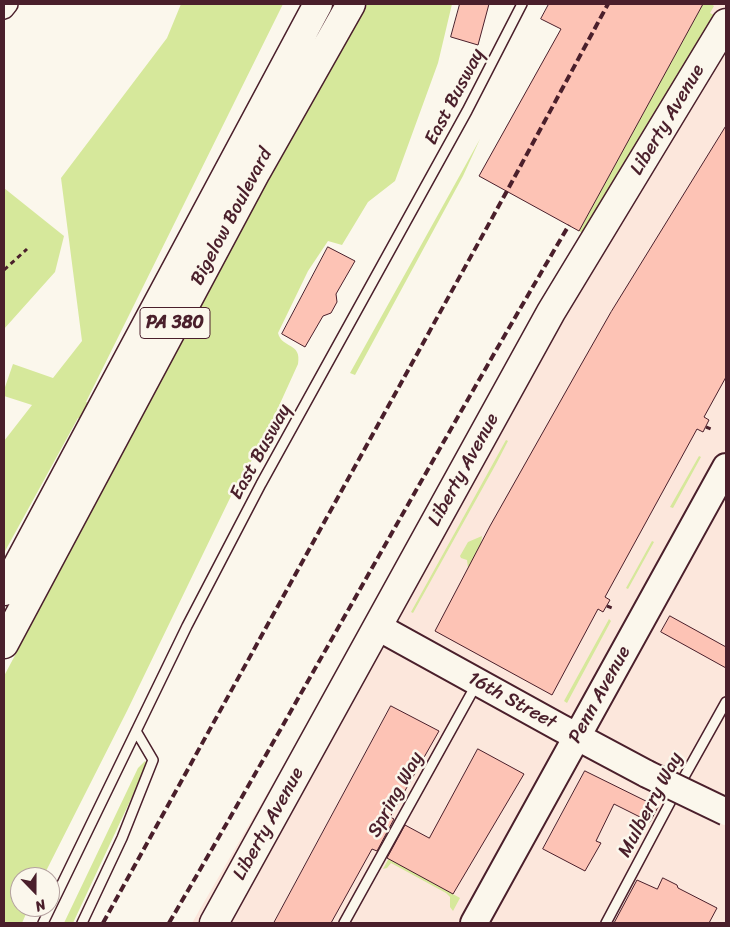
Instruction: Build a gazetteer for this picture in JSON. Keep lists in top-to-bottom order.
{
  "streets": {
    "main road": ["Liberty Avenue", "Bigelow Boulevard", "PA 380"],
    "street": ["Penn Avenue", "16th Street"],
    "lane": ["East Busway", "Spring Way", "Mulberry Way"]
  },
  "crossings": [
    ["Liberty Avenue", "16th Street"],
    ["Penn Avenue", "16th Street"],
    ["16th Street", "Spring Way"]
  ],
  "north": "bottom"
}
